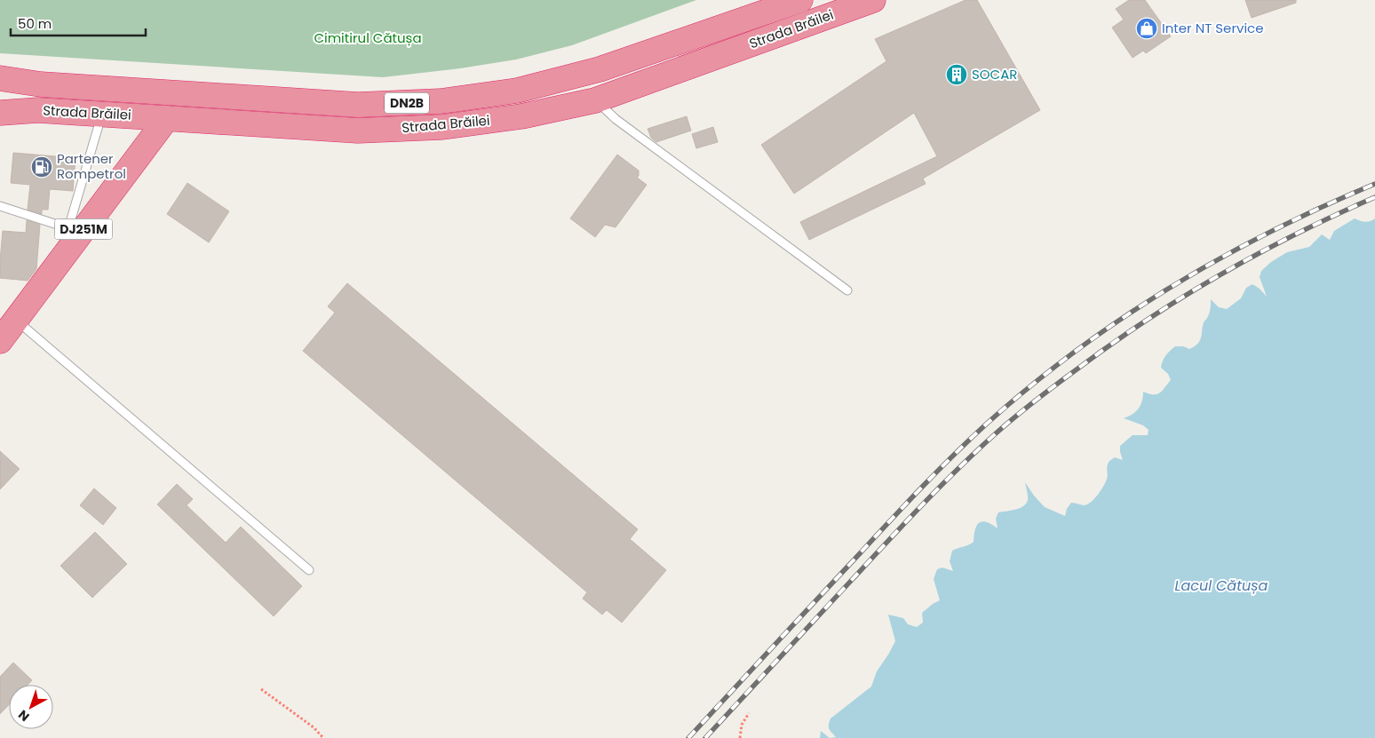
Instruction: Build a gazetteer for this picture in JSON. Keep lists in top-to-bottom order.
{
  "streets": {
    "highway": ["Strada Brăilei", "DN2B", "DJ251M"]
  },
  "crossings": [
    ["Strada Brăilei", "DJ251M"]
  ],
  "water": ["Lacul Cătușa"],
  "parks": ["Cimitirul Cătușa"],
  "places": {
    "shop": ["Inter NT Service"],
    "building": ["SOCAR"],
    "fuel station": ["Partener Rompetrol"]
  },
  "scale_bar": "50 m",
  "north": "bottom left"
}
